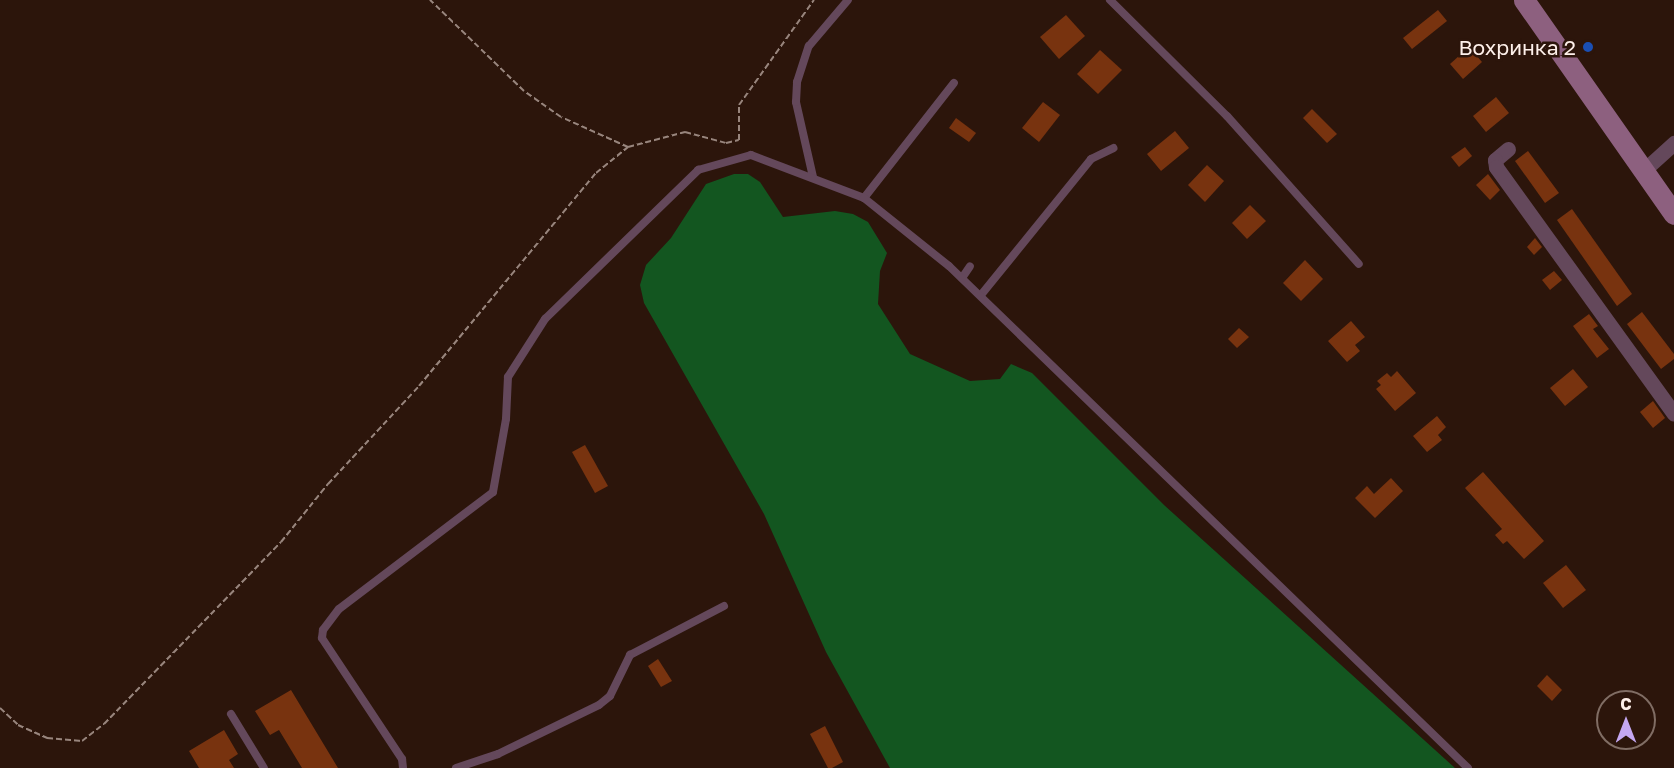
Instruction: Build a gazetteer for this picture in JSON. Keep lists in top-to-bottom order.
{
  "places": ["Вохринка 2"],
  "north": "top"
}
